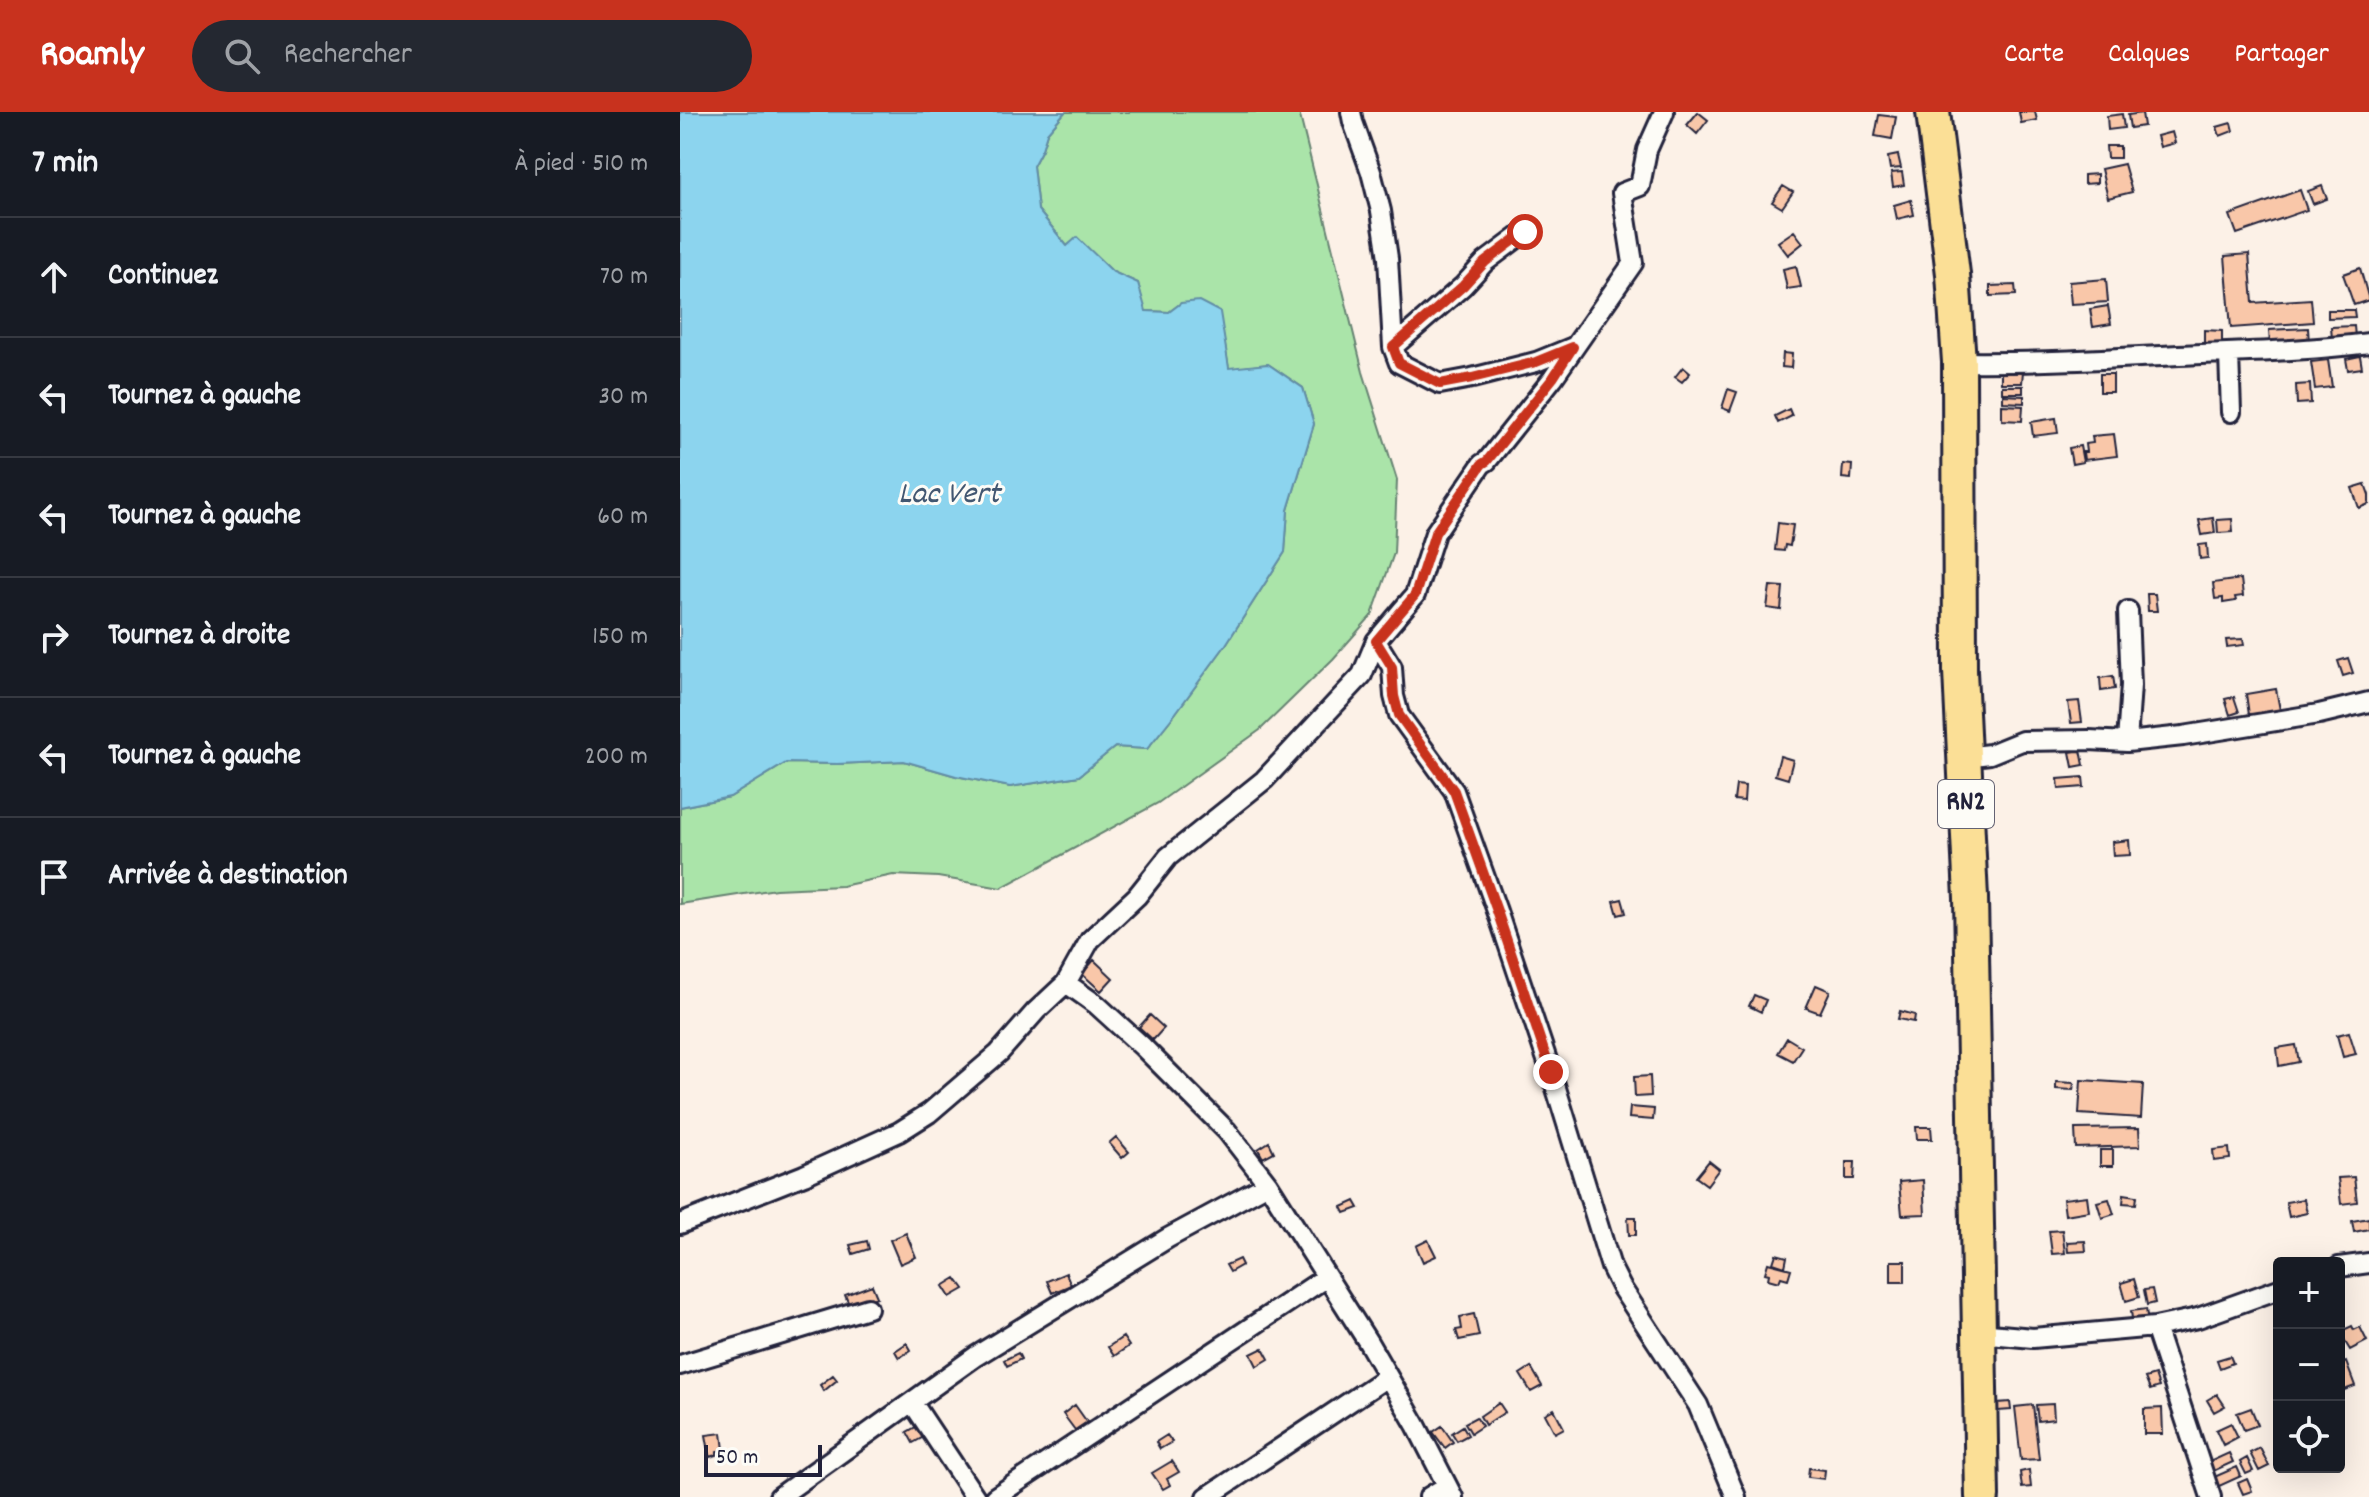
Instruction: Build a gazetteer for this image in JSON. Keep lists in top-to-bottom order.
{
  "streets": {
    "highway": ["RN2"]
  },
  "water": ["Lac Vert"],
  "scale_bar": "50 m",
  "page": {
    "header": "Roamly",
    "search": "Rechercher",
    "nav": ["Carte", "Calques", "Partager"],
    "heading": ["7 min", "À pied · 510 m"],
    "list": [
      ["Continuez", "70 m"],
      ["Tournez à gauche", "30 m"],
      ["Tournez à gauche", "60 m"],
      ["Tournez à droite", "150 m"],
      ["Tournez à gauche", "200 m"],
      "Arrivée à destination"
    ],
    "map_buttons": ["+", "−"],
    "scale": "50 m"
  }
}
